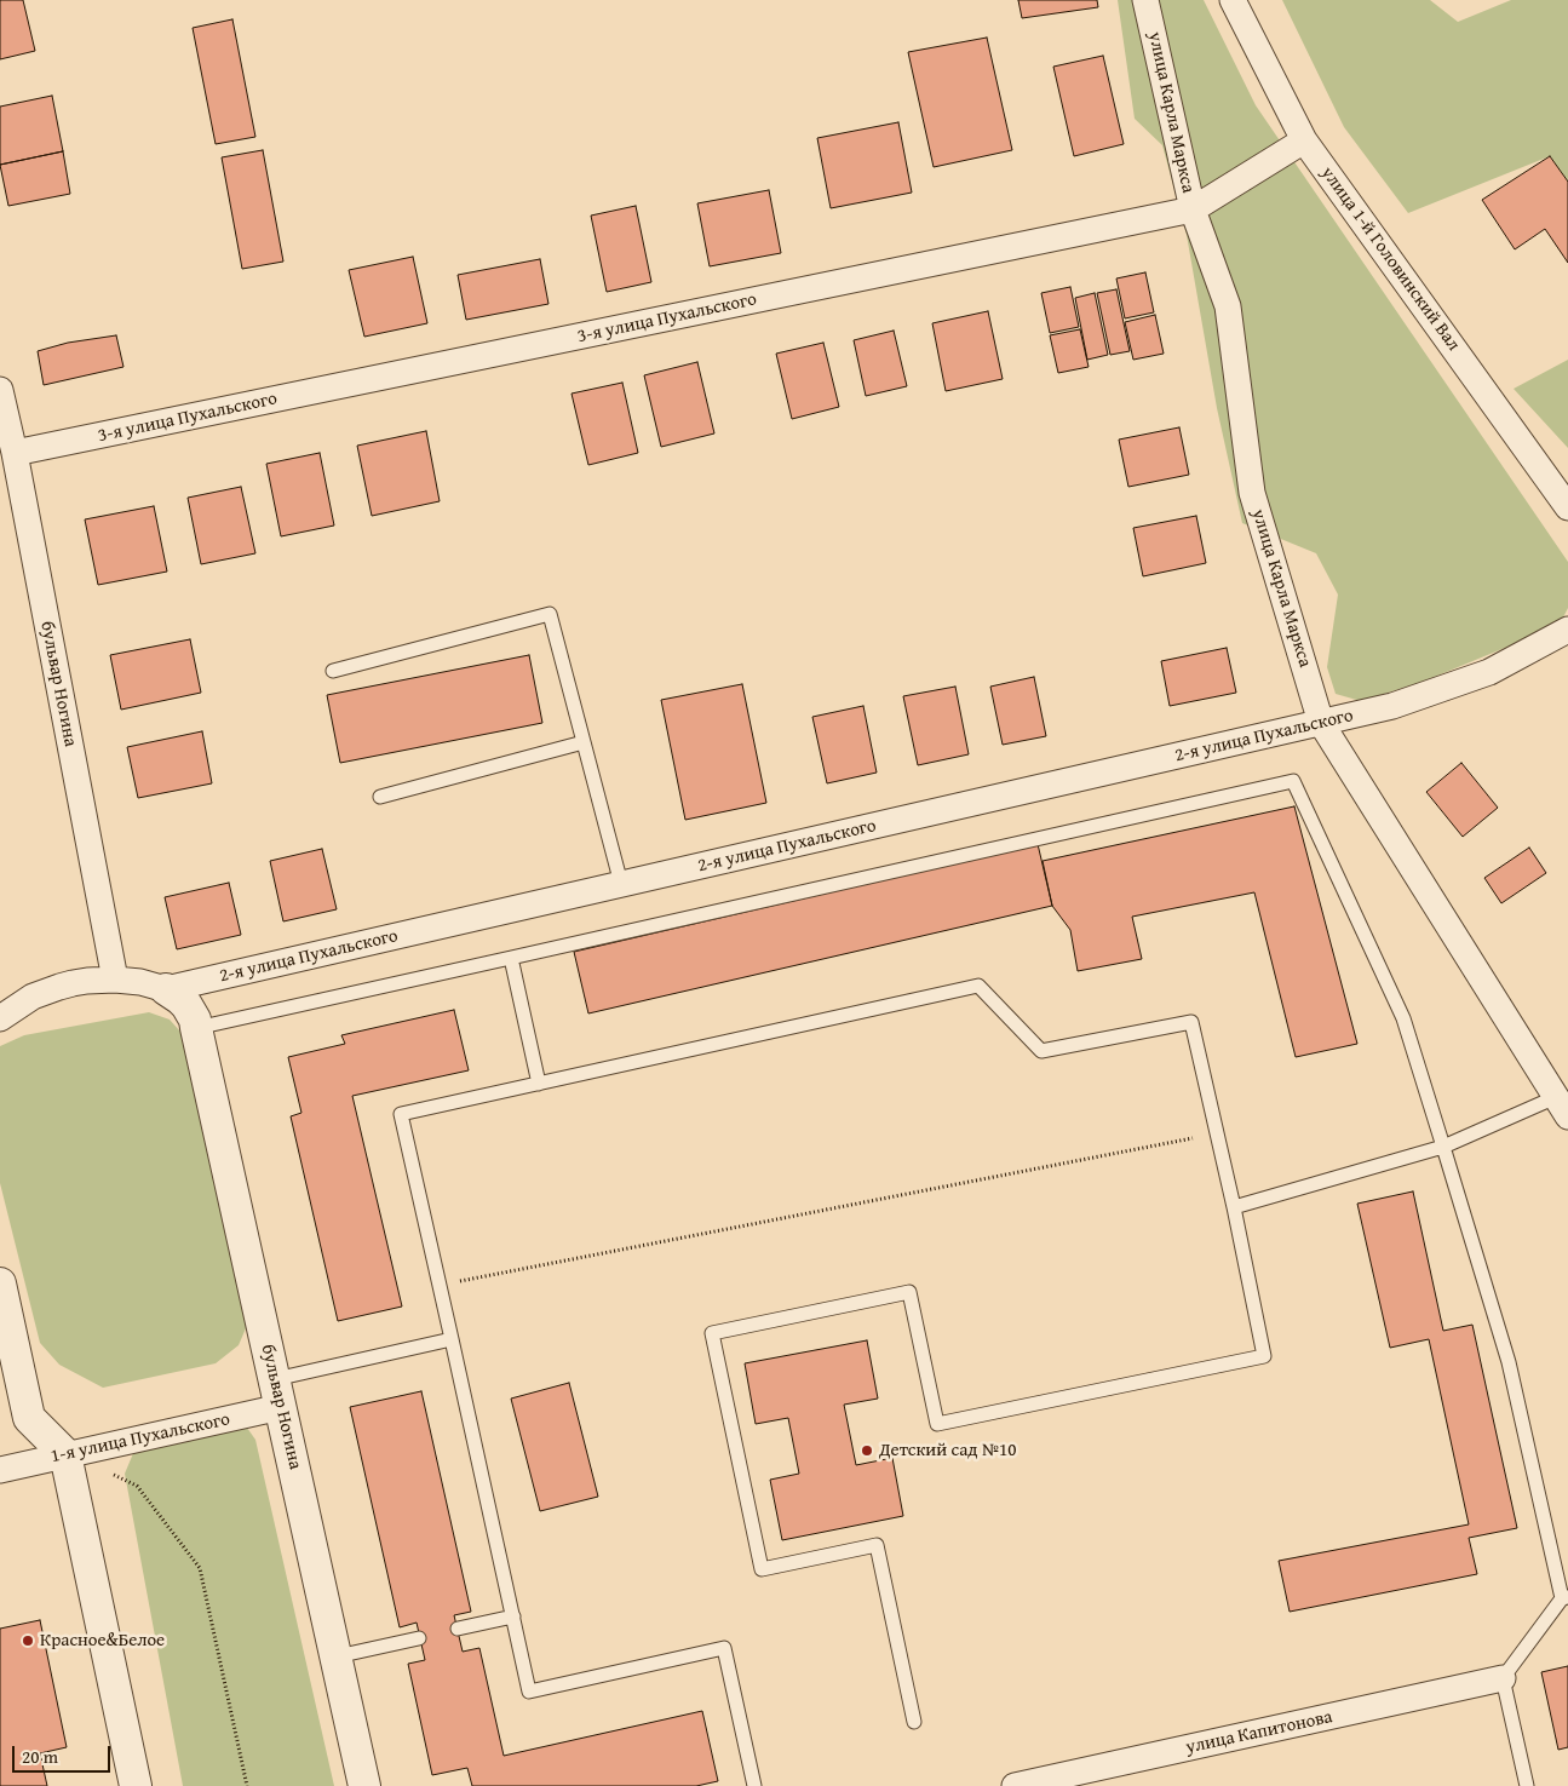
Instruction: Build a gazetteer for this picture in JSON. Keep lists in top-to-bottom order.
{
  "streets": {
    "street": [
      "улица Карла Маркса",
      "улица 1-й Головинский Вал",
      "3-я улица Пухальского",
      "бульвар Ногина",
      "2-я улица Пухальского",
      "1-я улица Пухальского",
      "улица Капитонова"
    ]
  },
  "crossings": [
    ["улица Карла Маркса", "3-я улица Пухальского"],
    ["улица Карла Маркса", "2-я улица Пухальского"],
    ["улица 1-й Головинский Вал", "3-я улица Пухальского"],
    ["3-я улица Пухальского", "бульвар Ногина"],
    ["бульвар Ногина", "2-я улица Пухальского"],
    ["бульвар Ногина", "1-я улица Пухальского"]
  ],
  "places": ["Детский сад №10", "Красное&Белое"],
  "scale_bar": "20 m"
}
